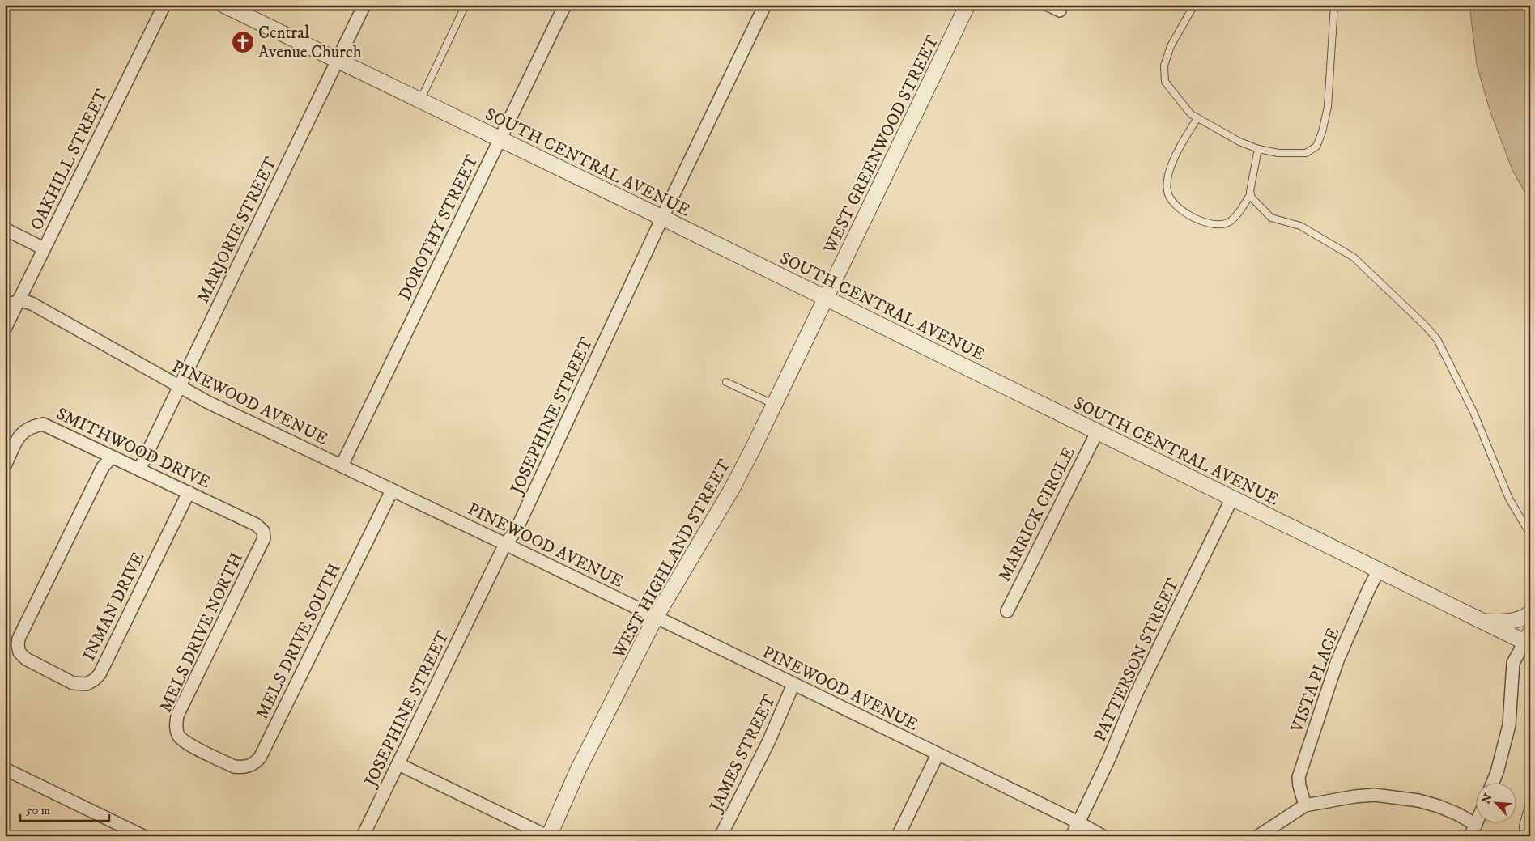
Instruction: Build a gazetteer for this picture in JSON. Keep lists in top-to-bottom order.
{
  "streets": {
    "street": [
      "WEST GREENWOOD STREET",
      "OAKHILL STREET",
      "SOUTH CENTRAL AVENUE",
      "DOROTHY STREET",
      "MARJORIE STREET",
      "PINEWOOD AVENUE",
      "JOSEPHINE STREET",
      "SMITHWOOD DRIVE",
      "MARRICK CIRCLE",
      "WEST HIGHLAND STREET",
      "INMAN DRIVE",
      "MELS DRIVE NORTH",
      "MELS DRIVE SOUTH",
      "PATTERSON STREET",
      "VISTA PLACE",
      "JAMES STREET"
    ]
  },
  "crossings": [
    ["WEST GREENWOOD STREET", "SOUTH CENTRAL AVENUE"],
    ["WEST GREENWOOD STREET", "WEST HIGHLAND STREET"],
    ["OAKHILL STREET", "PINEWOOD AVENUE"],
    ["SOUTH CENTRAL AVENUE", "DOROTHY STREET"],
    ["SOUTH CENTRAL AVENUE", "MARJORIE STREET"],
    ["SOUTH CENTRAL AVENUE", "JOSEPHINE STREET"],
    ["SOUTH CENTRAL AVENUE", "MARRICK CIRCLE"],
    ["SOUTH CENTRAL AVENUE", "WEST HIGHLAND STREET"],
    ["SOUTH CENTRAL AVENUE", "PATTERSON STREET"],
    ["SOUTH CENTRAL AVENUE", "VISTA PLACE"],
    ["DOROTHY STREET", "PINEWOOD AVENUE"],
    ["MARJORIE STREET", "PINEWOOD AVENUE"],
    ["MARJORIE STREET", "SMITHWOOD DRIVE"],
    ["PINEWOOD AVENUE", "JOSEPHINE STREET"],
    ["PINEWOOD AVENUE", "WEST HIGHLAND STREET"],
    ["PINEWOOD AVENUE", "MELS DRIVE SOUTH"],
    ["PINEWOOD AVENUE", "PATTERSON STREET"],
    ["PINEWOOD AVENUE", "JAMES STREET"],
    ["SMITHWOOD DRIVE", "INMAN DRIVE"],
    ["SMITHWOOD DRIVE", "MELS DRIVE NORTH"],
    ["MELS DRIVE NORTH", "MELS DRIVE SOUTH"]
  ],
  "places": {
    "church": ["Central Avenue Church"]
  },
  "scale_bar": "50 m",
  "north": "top left"
}
